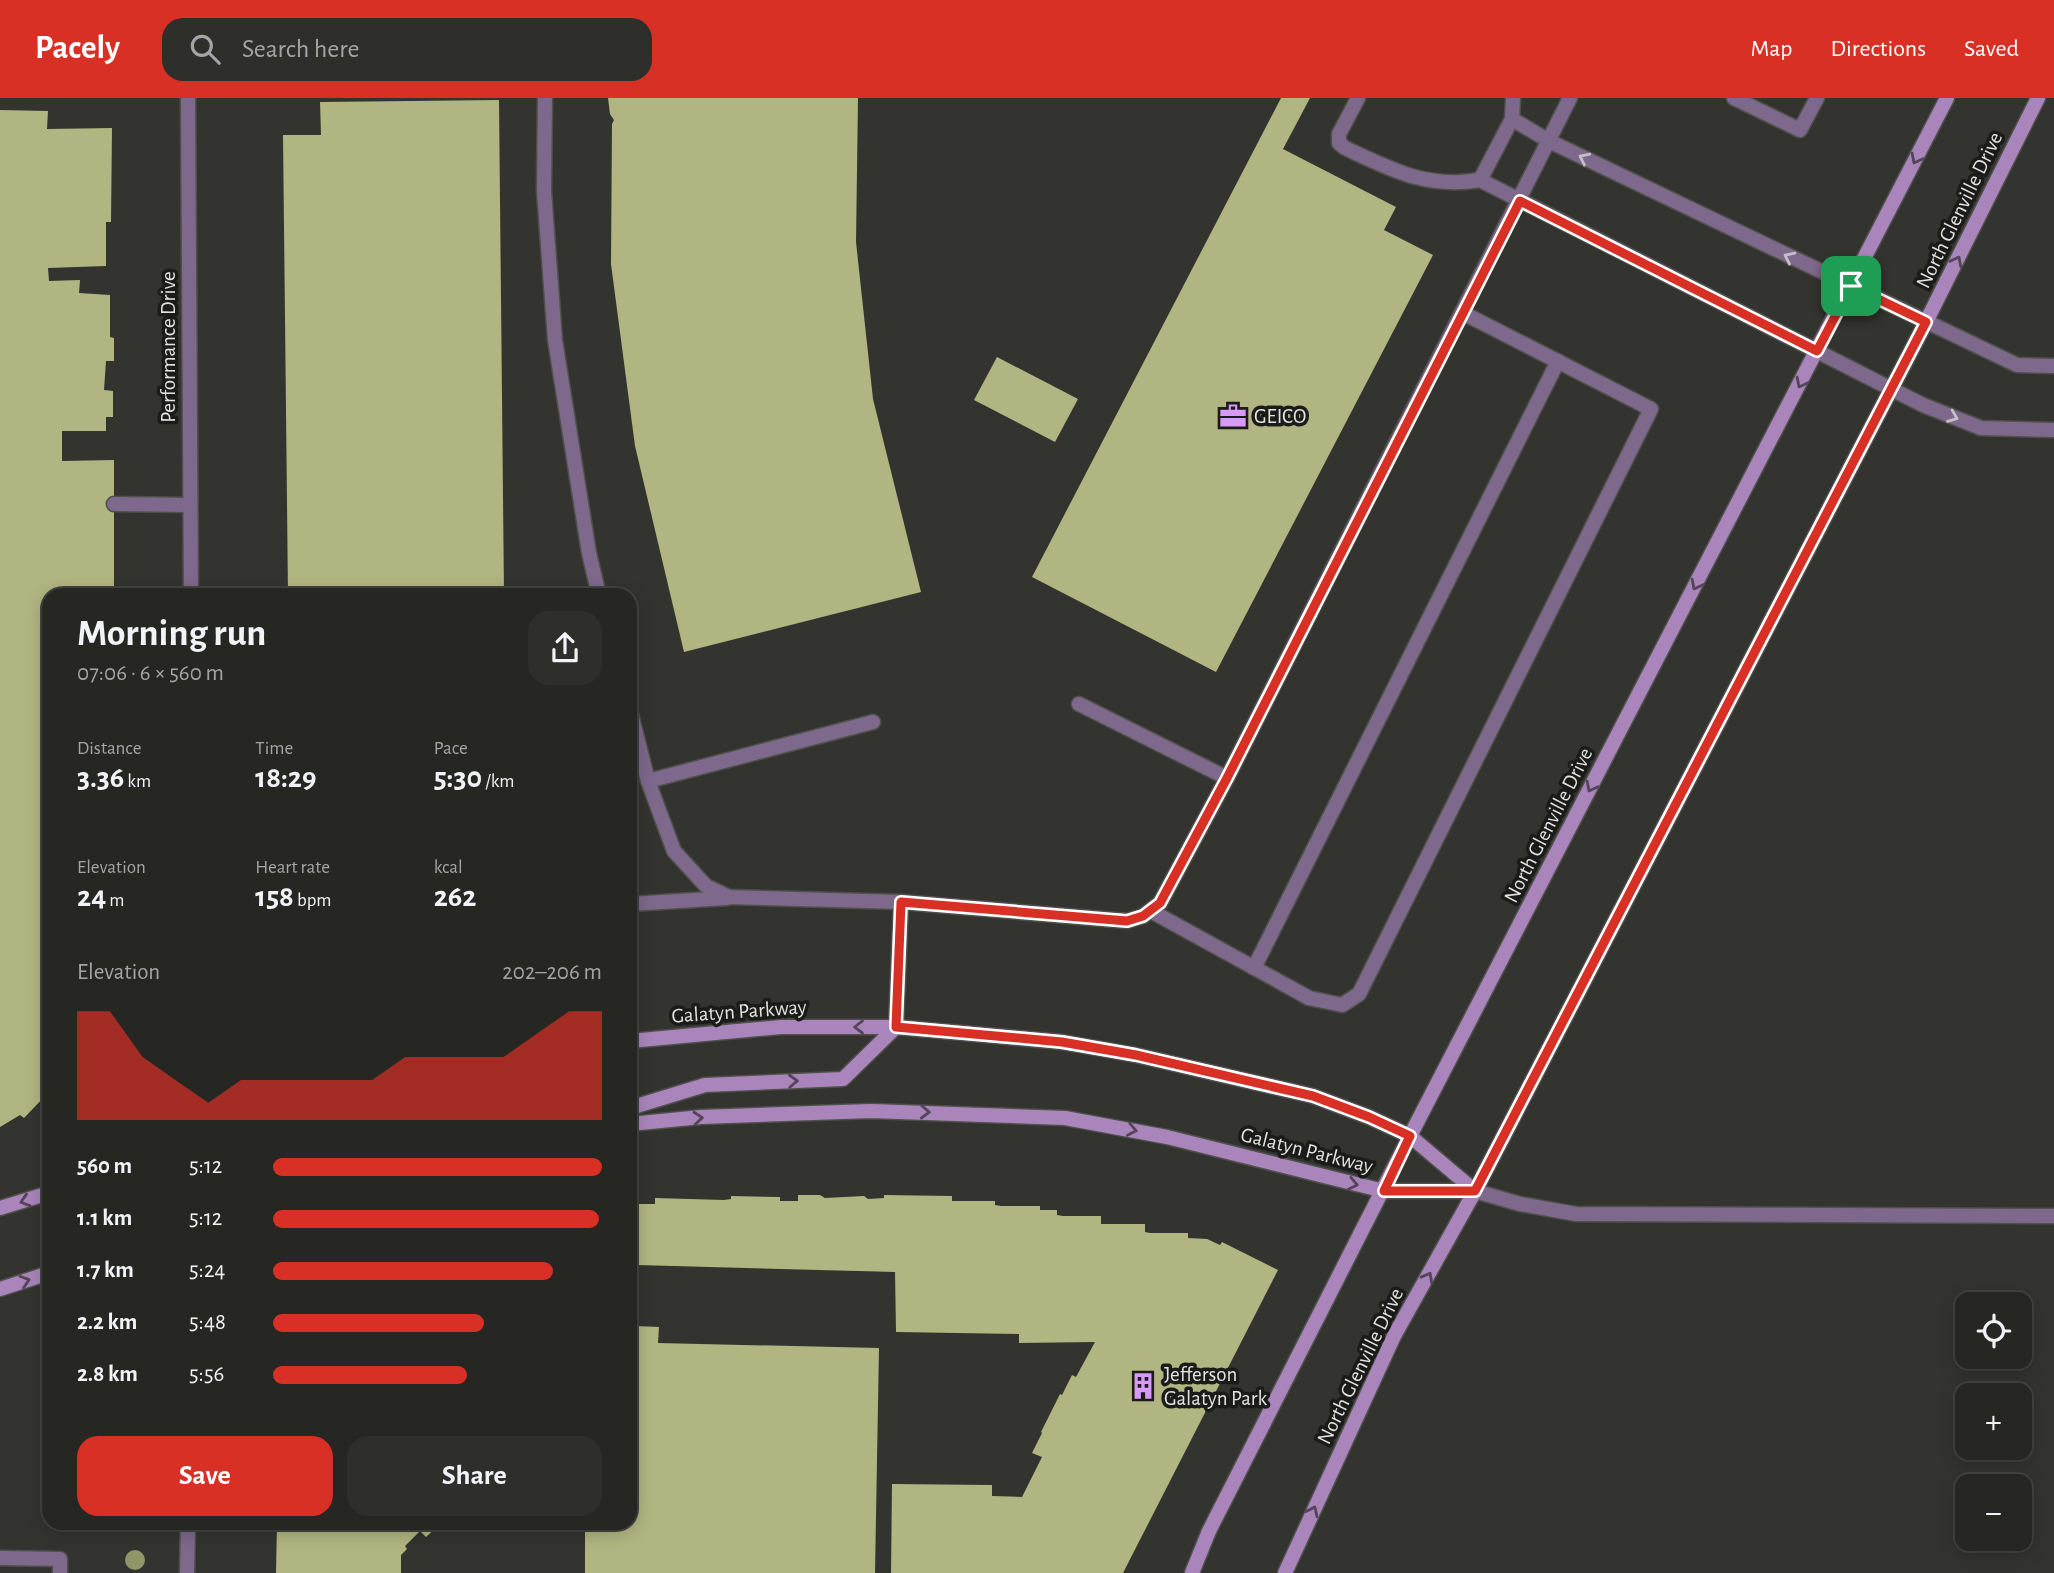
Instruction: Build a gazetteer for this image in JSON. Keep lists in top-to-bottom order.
{
  "streets": {
    "street": ["North Glenville Drive", "Performance Drive", "Galatyn Parkway"]
  },
  "crossings": [
    ["North Glenville Drive", "Galatyn Parkway"]
  ],
  "places": {
    "office": ["GEICO"],
    "building": ["Jefferson Galatyn Park"]
  },
  "page": {
    "header": "Pacely",
    "search": "Search here",
    "nav": ["Map", "Directions", "Saved"],
    "heading": ["Morning run", "07:06 · 6 × 560 m"],
    "stats": [
      ["Distance", "3.36 km"],
      ["Time", "18:29"],
      ["Pace", "5:30 /km"],
      ["Elevation", "24 m"],
      ["Heart rate", "158 bpm"],
      ["kcal", "262"]
    ],
    "chart": ["Elevation", "202–206 m"],
    "list": [
      {
        "name": "560 m",
        "note": "5:12"
      },
      {
        "name": "1.1 km",
        "note": "5:12"
      },
      {
        "name": "1.7 km",
        "note": "5:24"
      },
      {
        "name": "2.2 km",
        "note": "5:48"
      },
      {
        "name": "2.8 km",
        "note": "5:56"
      }
    ],
    "map_buttons": ["+", "−"],
    "buttons": ["Save", "Share"]
  }
}
